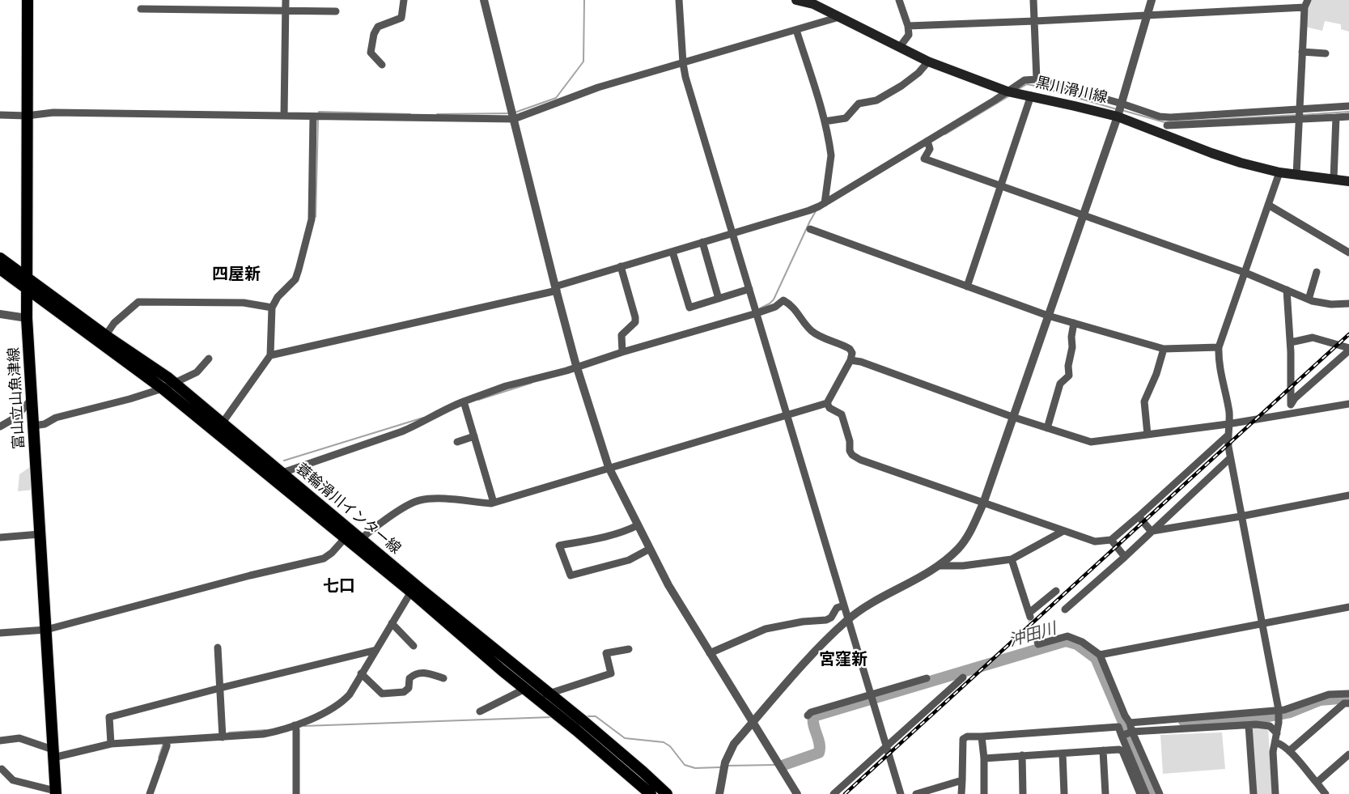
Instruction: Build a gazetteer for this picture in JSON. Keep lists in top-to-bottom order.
{
  "streets": {
    "main road": ["黒川滑川線", "富山立山魚津線", "蓑輪滑川インター線"]
  },
  "crossings": [
    ["富山立山魚津線", "蓑輪滑川インター線"]
  ],
  "districts": ["四屋新", "七口", "宮窪新"],
  "water": ["沖田川"]
}
